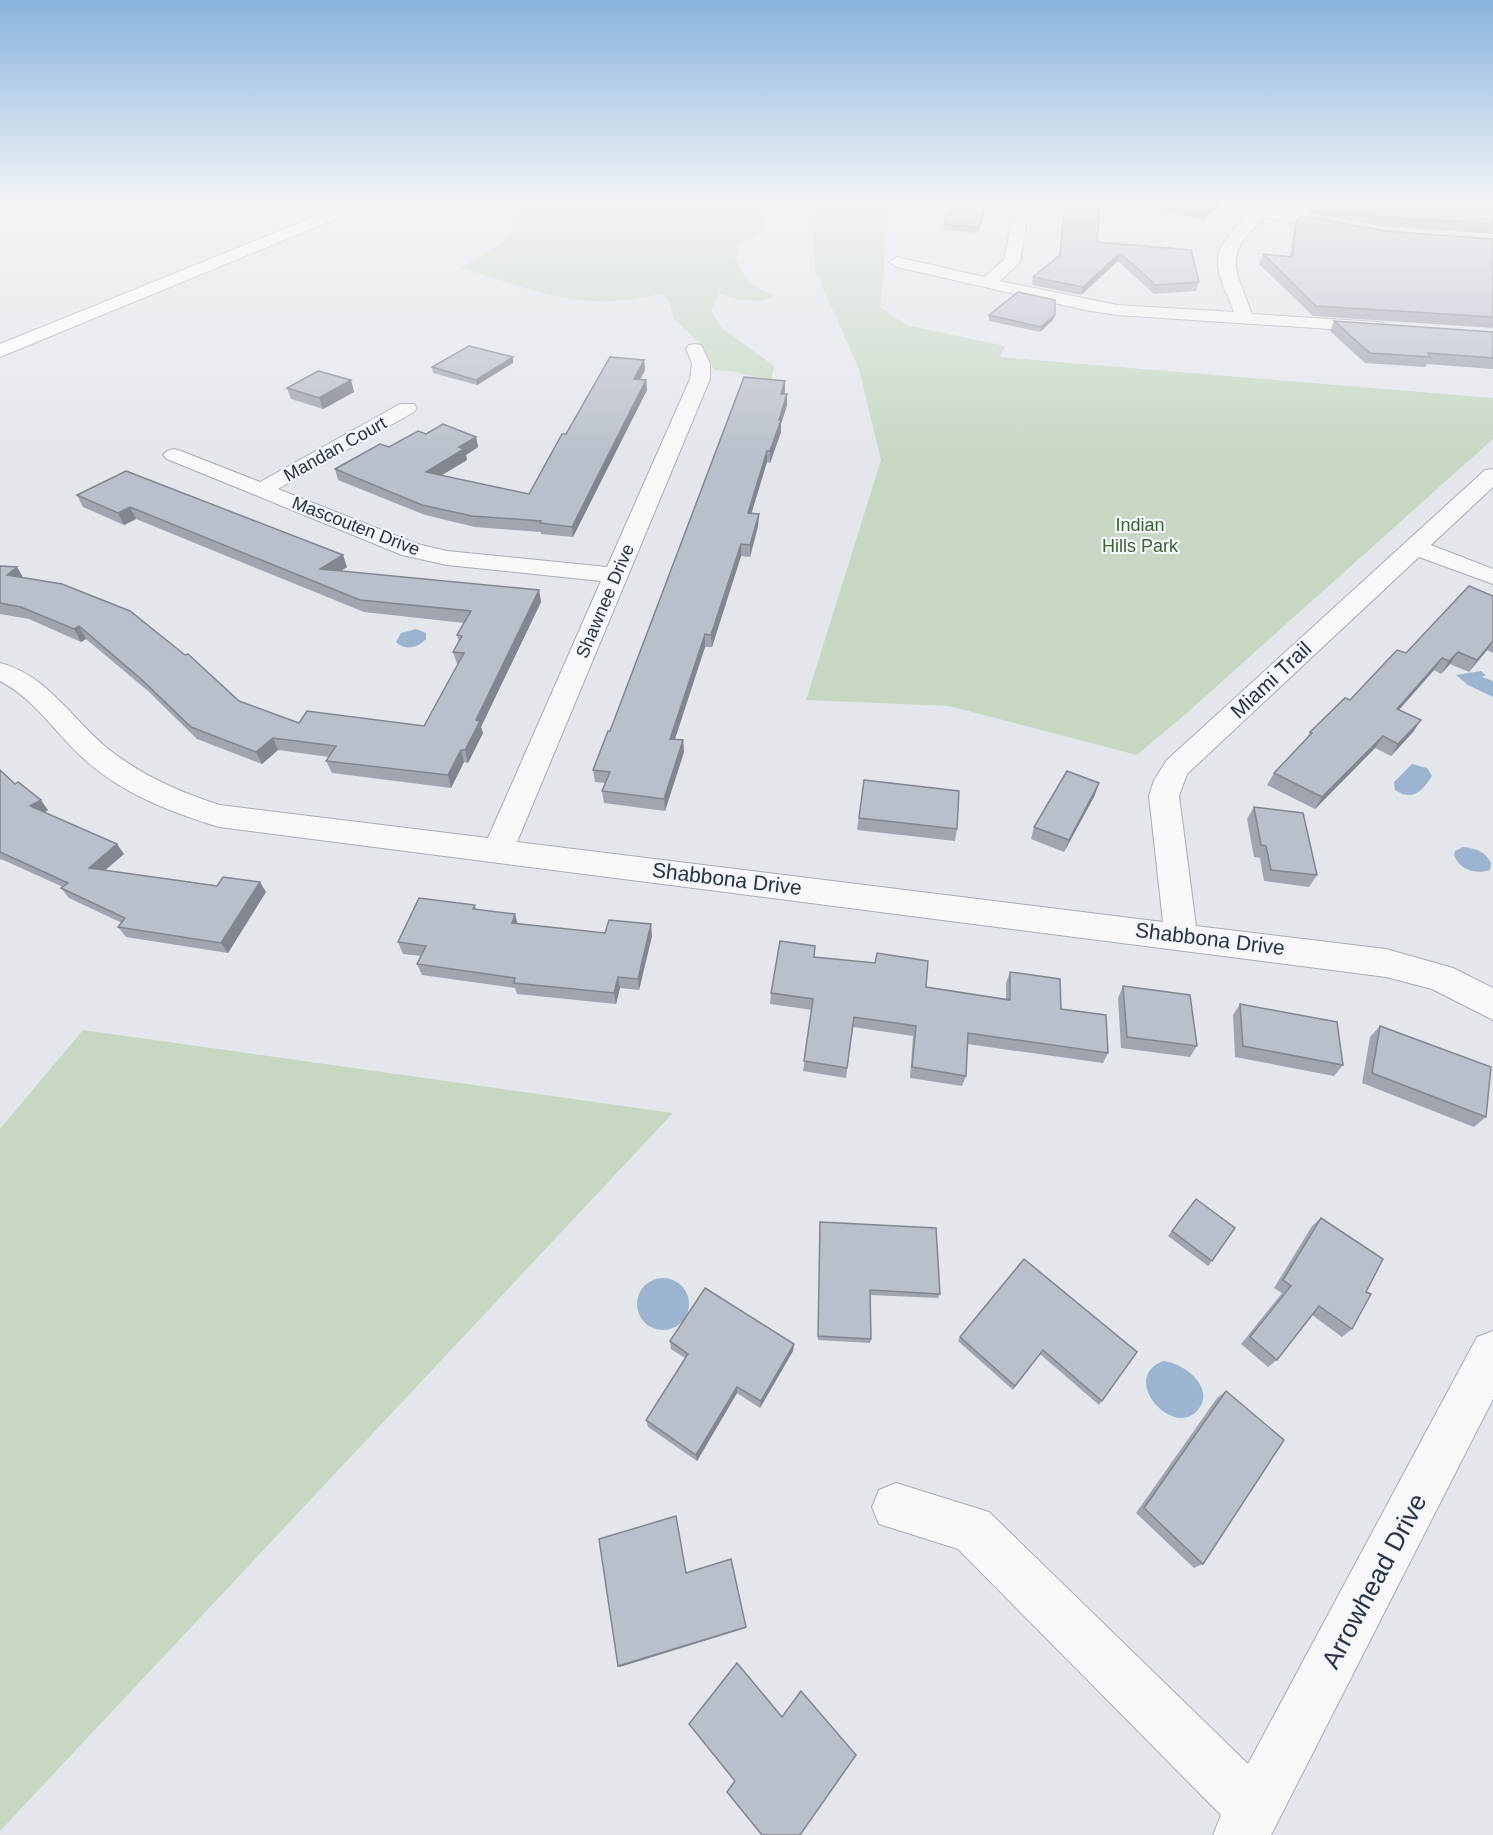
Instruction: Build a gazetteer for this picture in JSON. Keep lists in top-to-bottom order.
{
  "streets": {
    "street": [
      "Mandan Court",
      "Mascouten Drive",
      "Shawnee Drive",
      "Miami Trail",
      "Shabbona Drive",
      "Arrowhead Drive"
    ]
  },
  "crossings": [
    ["Mandan Court", "Mascouten Drive"],
    ["Mascouten Drive", "Shawnee Drive"],
    ["Shawnee Drive", "Shabbona Drive"],
    ["Miami Trail", "Shabbona Drive"]
  ],
  "parks": ["Indian Hills Park"]
}
